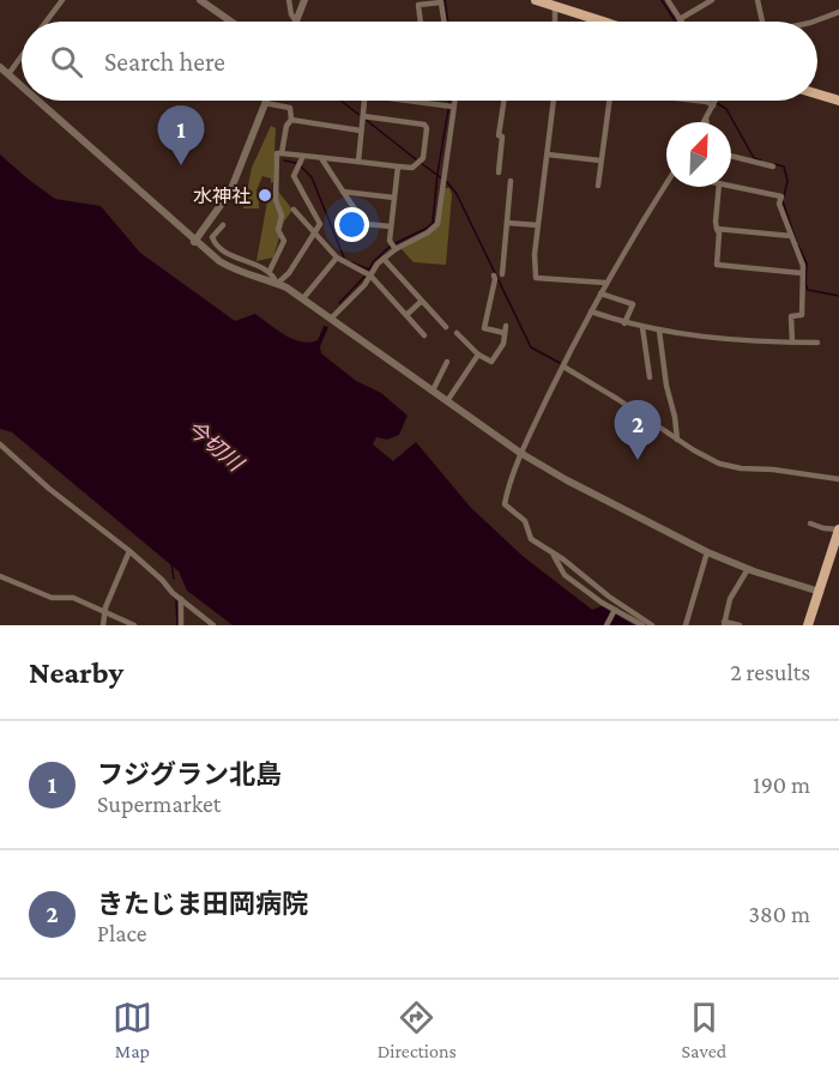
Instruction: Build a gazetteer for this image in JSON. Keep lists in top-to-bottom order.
{
  "water": ["今切川"],
  "places": ["水神社"],
  "north": "top right",
  "page": {
    "search": "Search here",
    "pins": ["1", "2"],
    "heading": ["Nearby", "2 results"],
    "list": [
      {
        "mark": "1",
        "name": "フジグラン北島",
        "note": "Supermarket",
        "value": "190 m"
      },
      {
        "mark": "2",
        "name": "きたじま田岡病院",
        "note": "Place",
        "value": "380 m"
      }
    ],
    "nav": ["Map", "Directions", "Saved"]
  }
}
